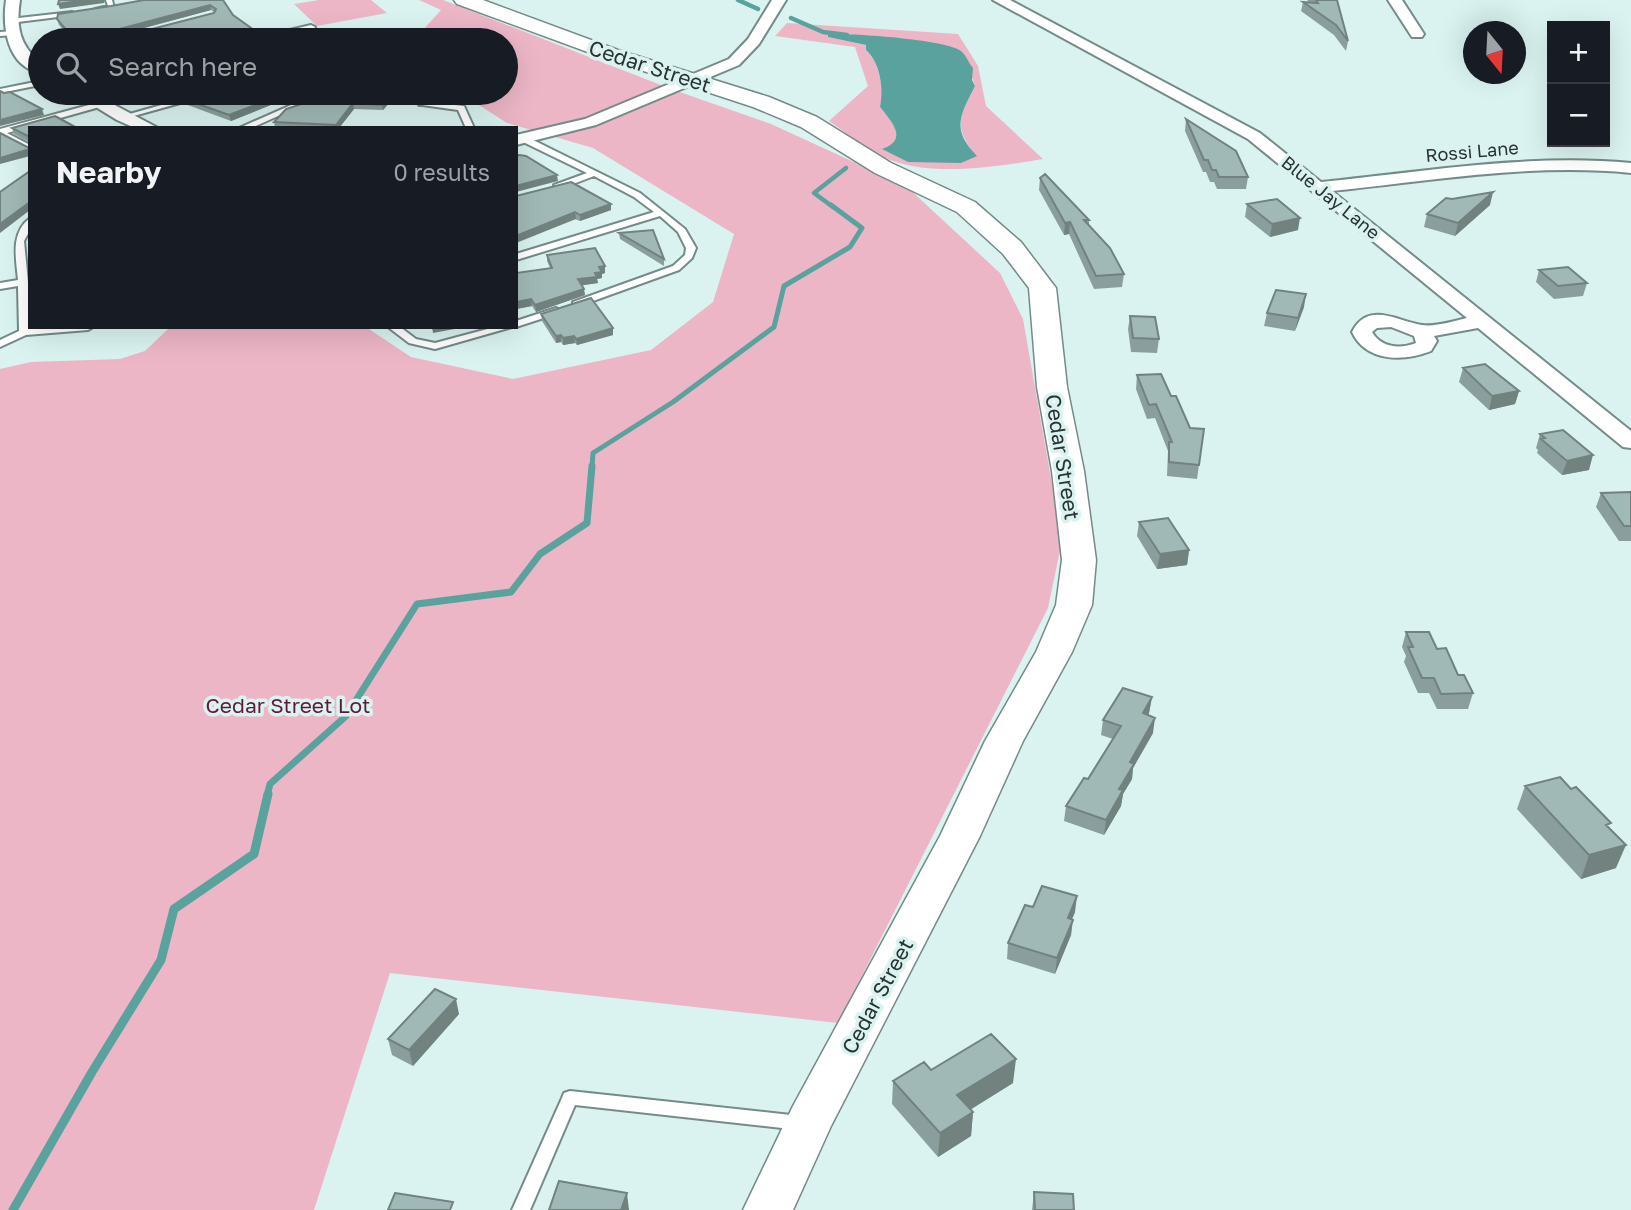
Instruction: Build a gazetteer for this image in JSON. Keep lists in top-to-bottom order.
{
  "streets": {
    "street": ["Cedar Street", "Rossi Lane", "Blue Jay Lane"]
  },
  "crossings": [
    ["Rossi Lane", "Blue Jay Lane"]
  ],
  "parks": ["Cedar Street Lot"],
  "north": "bottom",
  "page": {
    "map_buttons": ["+", "−"],
    "search": "Search here",
    "heading": ["Nearby", "0 results"]
  }
}
